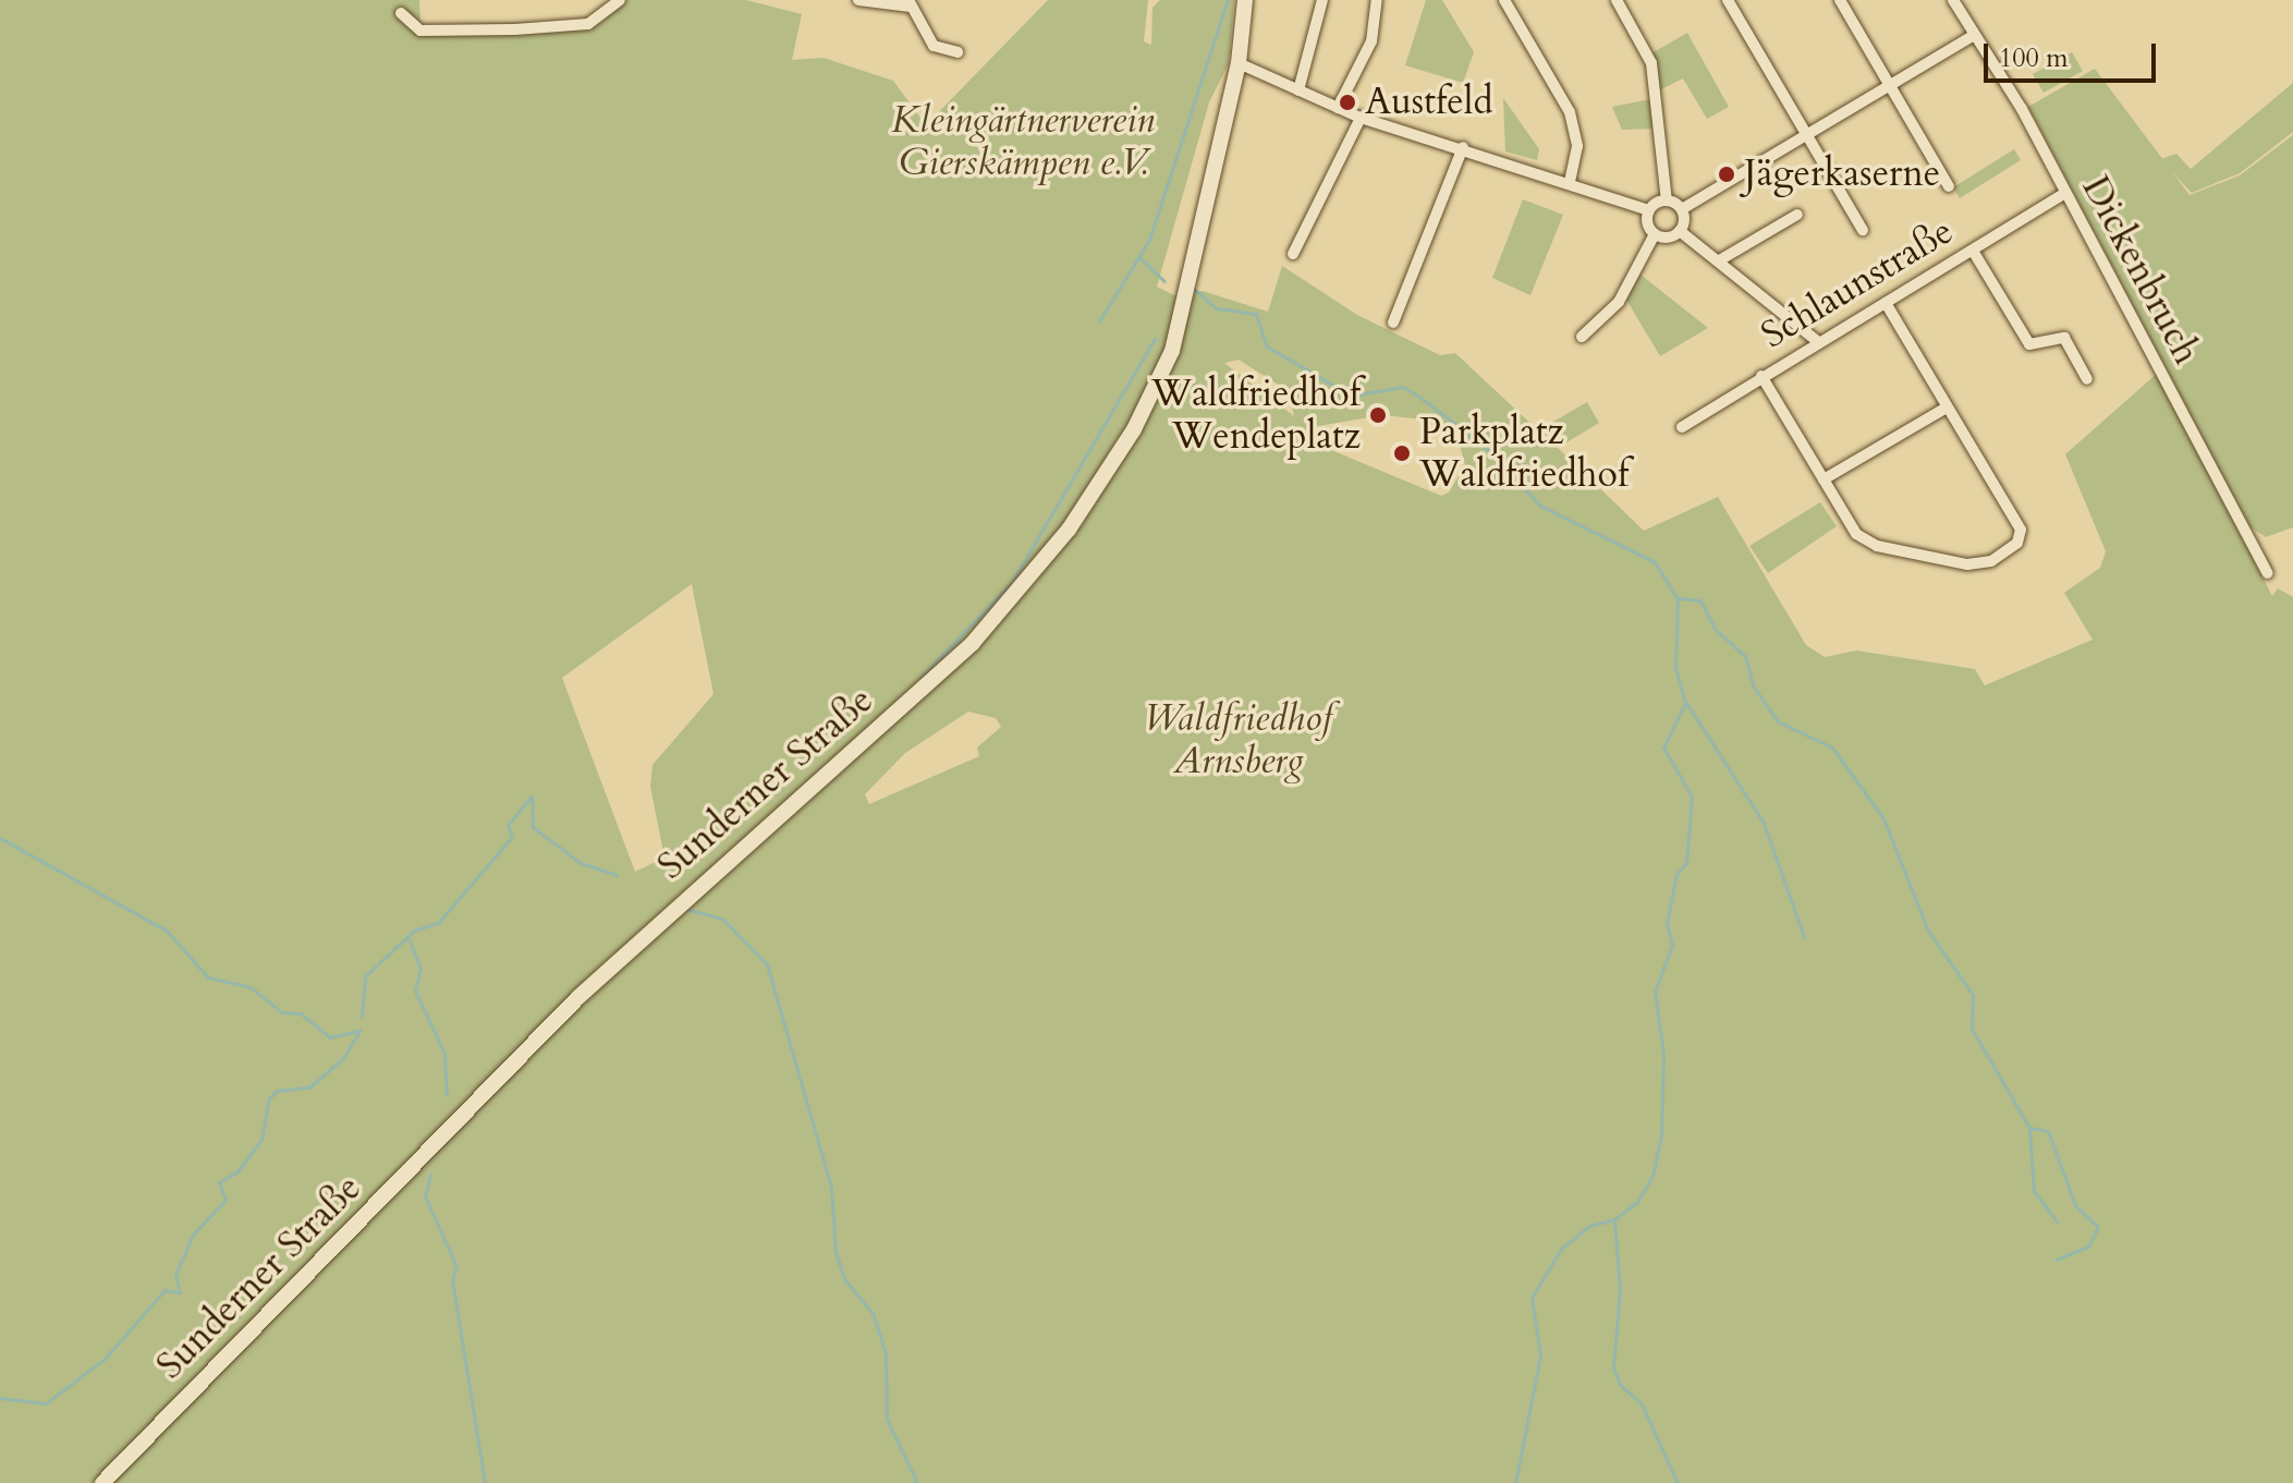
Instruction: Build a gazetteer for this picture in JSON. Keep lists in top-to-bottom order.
{
  "streets": {
    "main road": ["Sunderner Straße"],
    "street": ["Dickenbruch", "Schlaunstraße"]
  },
  "crossings": [
    ["Dickenbruch", "Schlaunstraße"]
  ],
  "parks": ["Kleingärtnerverein Gierskämpen e.V.", "Waldfriedhof Arnsberg"],
  "places": [
    "Austfeld",
    "Jägerkaserne",
    "Waldfriedhof Wendeplatz",
    "Parkplatz Waldfriedhof"
  ],
  "scale_bar": "100 m"
}
